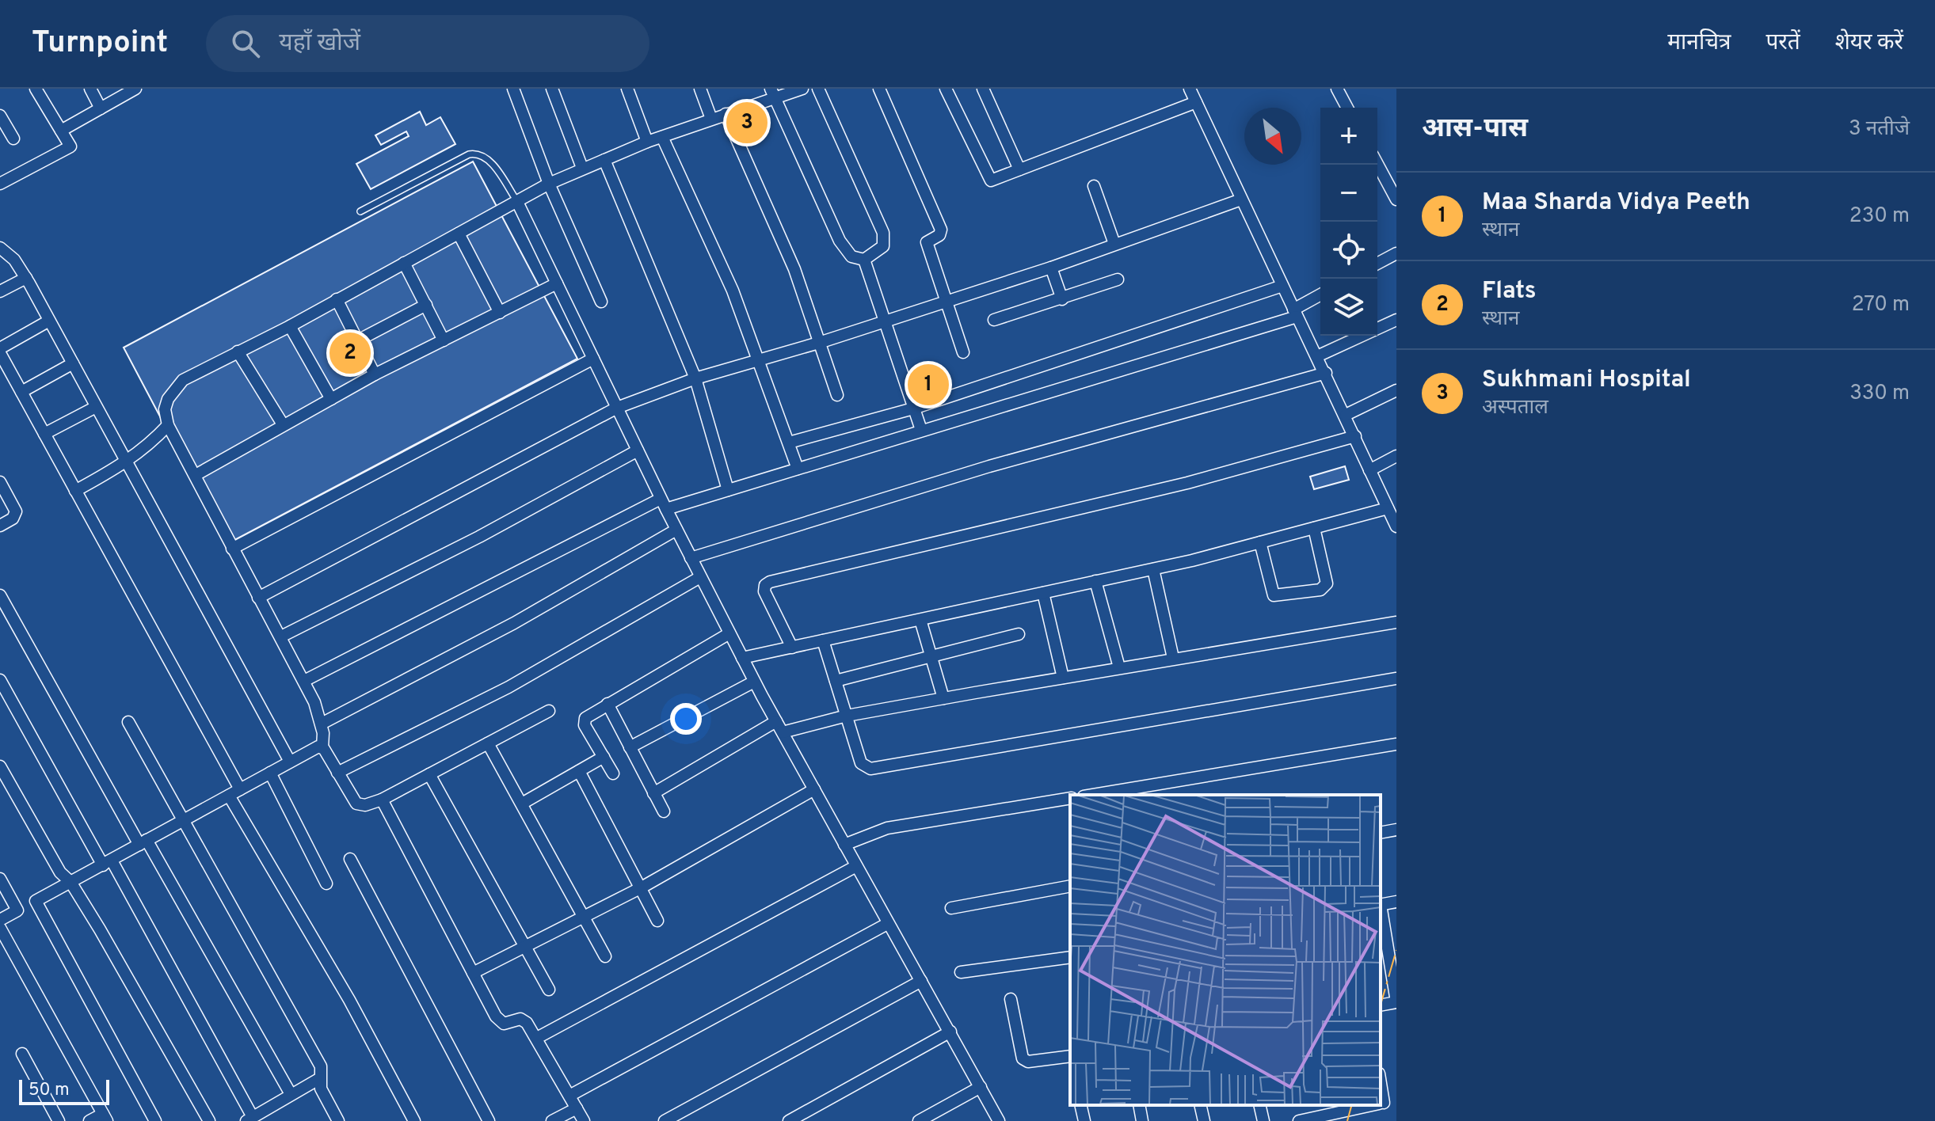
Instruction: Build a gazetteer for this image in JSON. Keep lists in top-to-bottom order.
{
  "scale_bar": "50 m",
  "north": "bottom right",
  "page": {
    "header": "Turnpoint",
    "search": "यहाँ खोजें",
    "nav": ["मानचित्र", "परतें", "शेयर करें"],
    "heading": ["आस-पास", "3 नतीजे"],
    "pins": ["3", "2", "1"],
    "map_buttons": ["+", "−"],
    "list": [
      {
        "mark": "1",
        "name": "Maa Sharda Vidya Peeth",
        "note": "स्थान",
        "value": "230 m"
      },
      {
        "mark": "2",
        "name": "Flats",
        "note": "स्थान",
        "value": "270 m"
      },
      {
        "mark": "3",
        "name": "Sukhmani Hospital",
        "note": "अस्पताल",
        "value": "330 m"
      }
    ],
    "scale": "50 m"
  }
}
